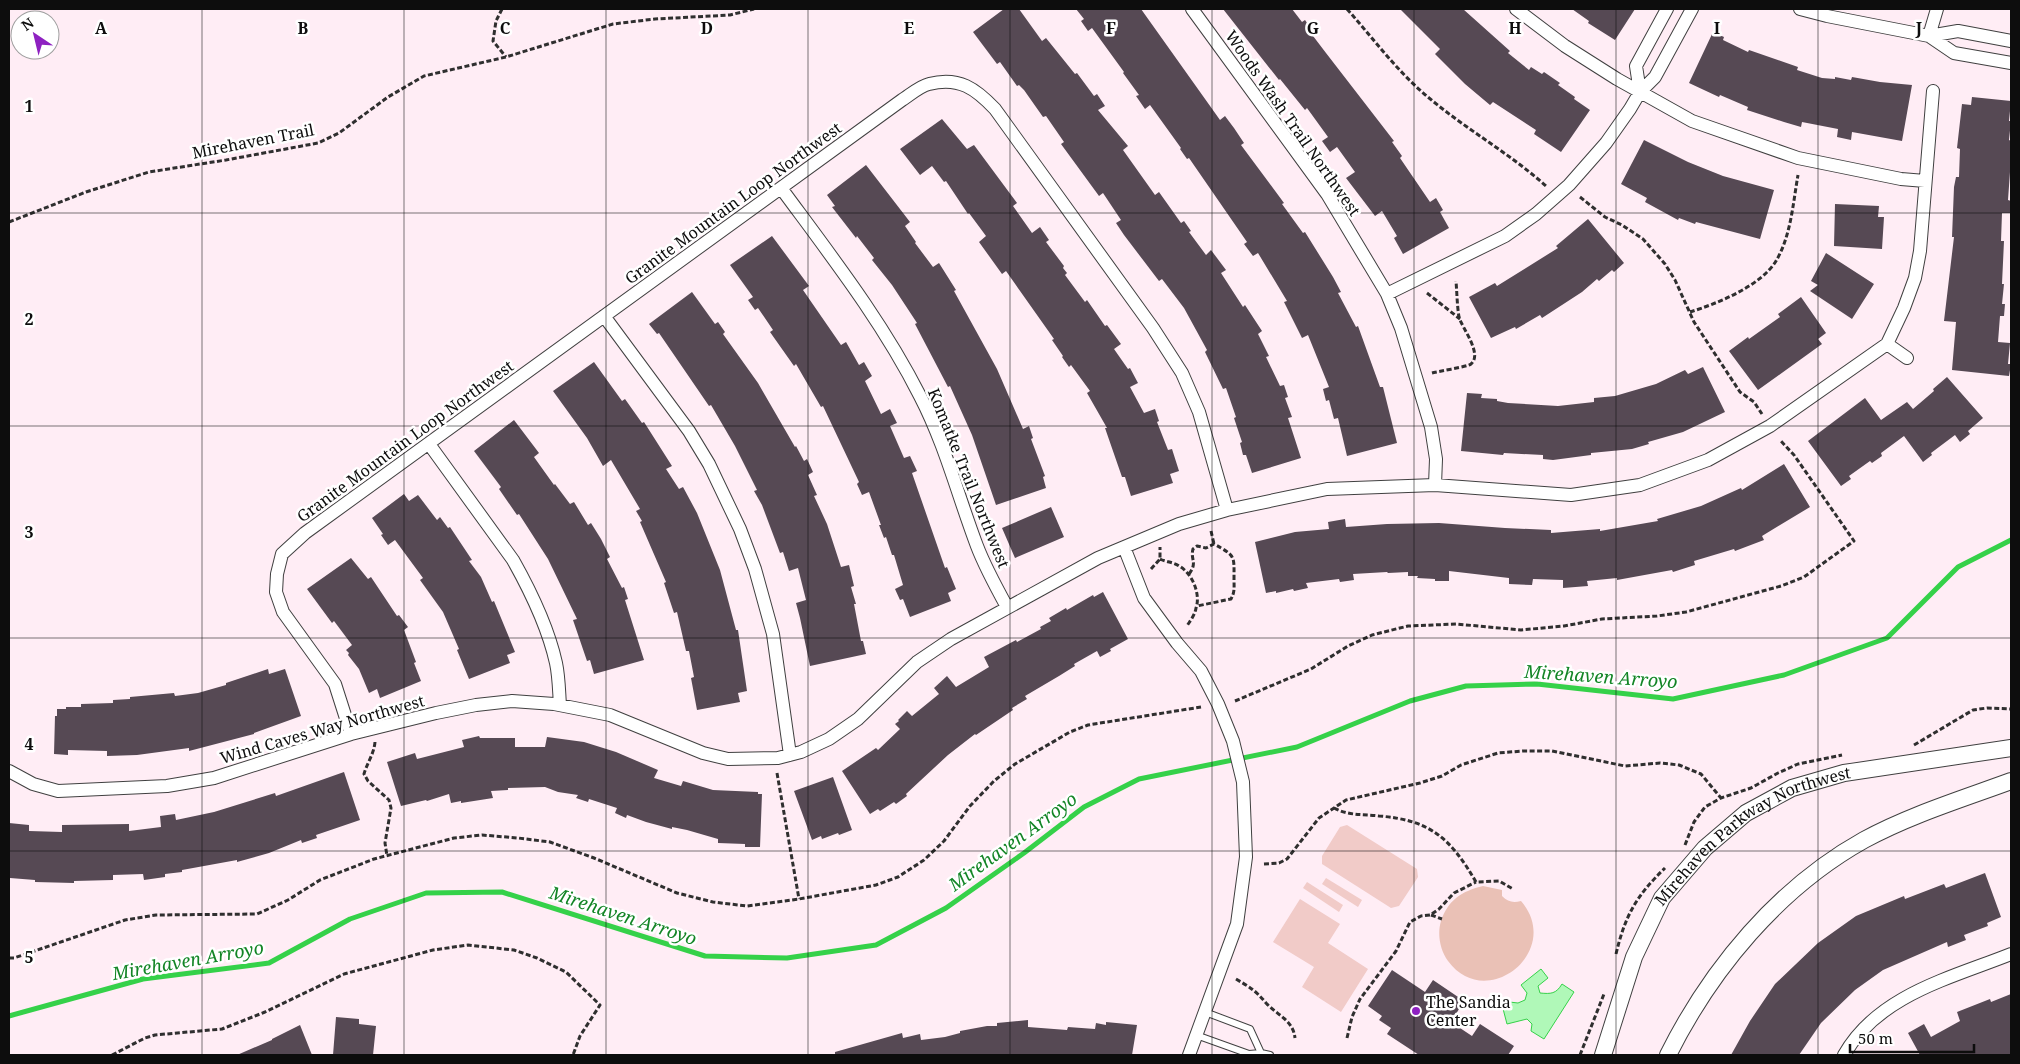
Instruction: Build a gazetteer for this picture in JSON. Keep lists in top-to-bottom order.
{
  "streets": {
    "street": [
      "Woods Wash Trail Northwest",
      "Granite Mountain Loop Northwest",
      "Komatke Trail Northwest",
      "Wind Caves Way Northwest",
      "Mirehaven Parkway Northwest"
    ],
    "path": ["Mirehaven Trail"]
  },
  "crossings": [
    ["Woods Wash Trail Northwest", "Wind Caves Way Northwest"],
    ["Granite Mountain Loop Northwest", "Komatke Trail Northwest"],
    ["Granite Mountain Loop Northwest", "Wind Caves Way Northwest"],
    ["Komatke Trail Northwest", "Wind Caves Way Northwest"]
  ],
  "water": ["Mirehaven Arroyo"],
  "places": ["The Sandia Center"],
  "scale_bar": "50 m",
  "north": "top left",
  "grid": {
    "columns": [
      "A",
      "B",
      "C",
      "D",
      "E",
      "F",
      "G",
      "H",
      "I",
      "J"
    ],
    "rows": [
      "1",
      "2",
      "3",
      "4",
      "5"
    ]
  }
}
